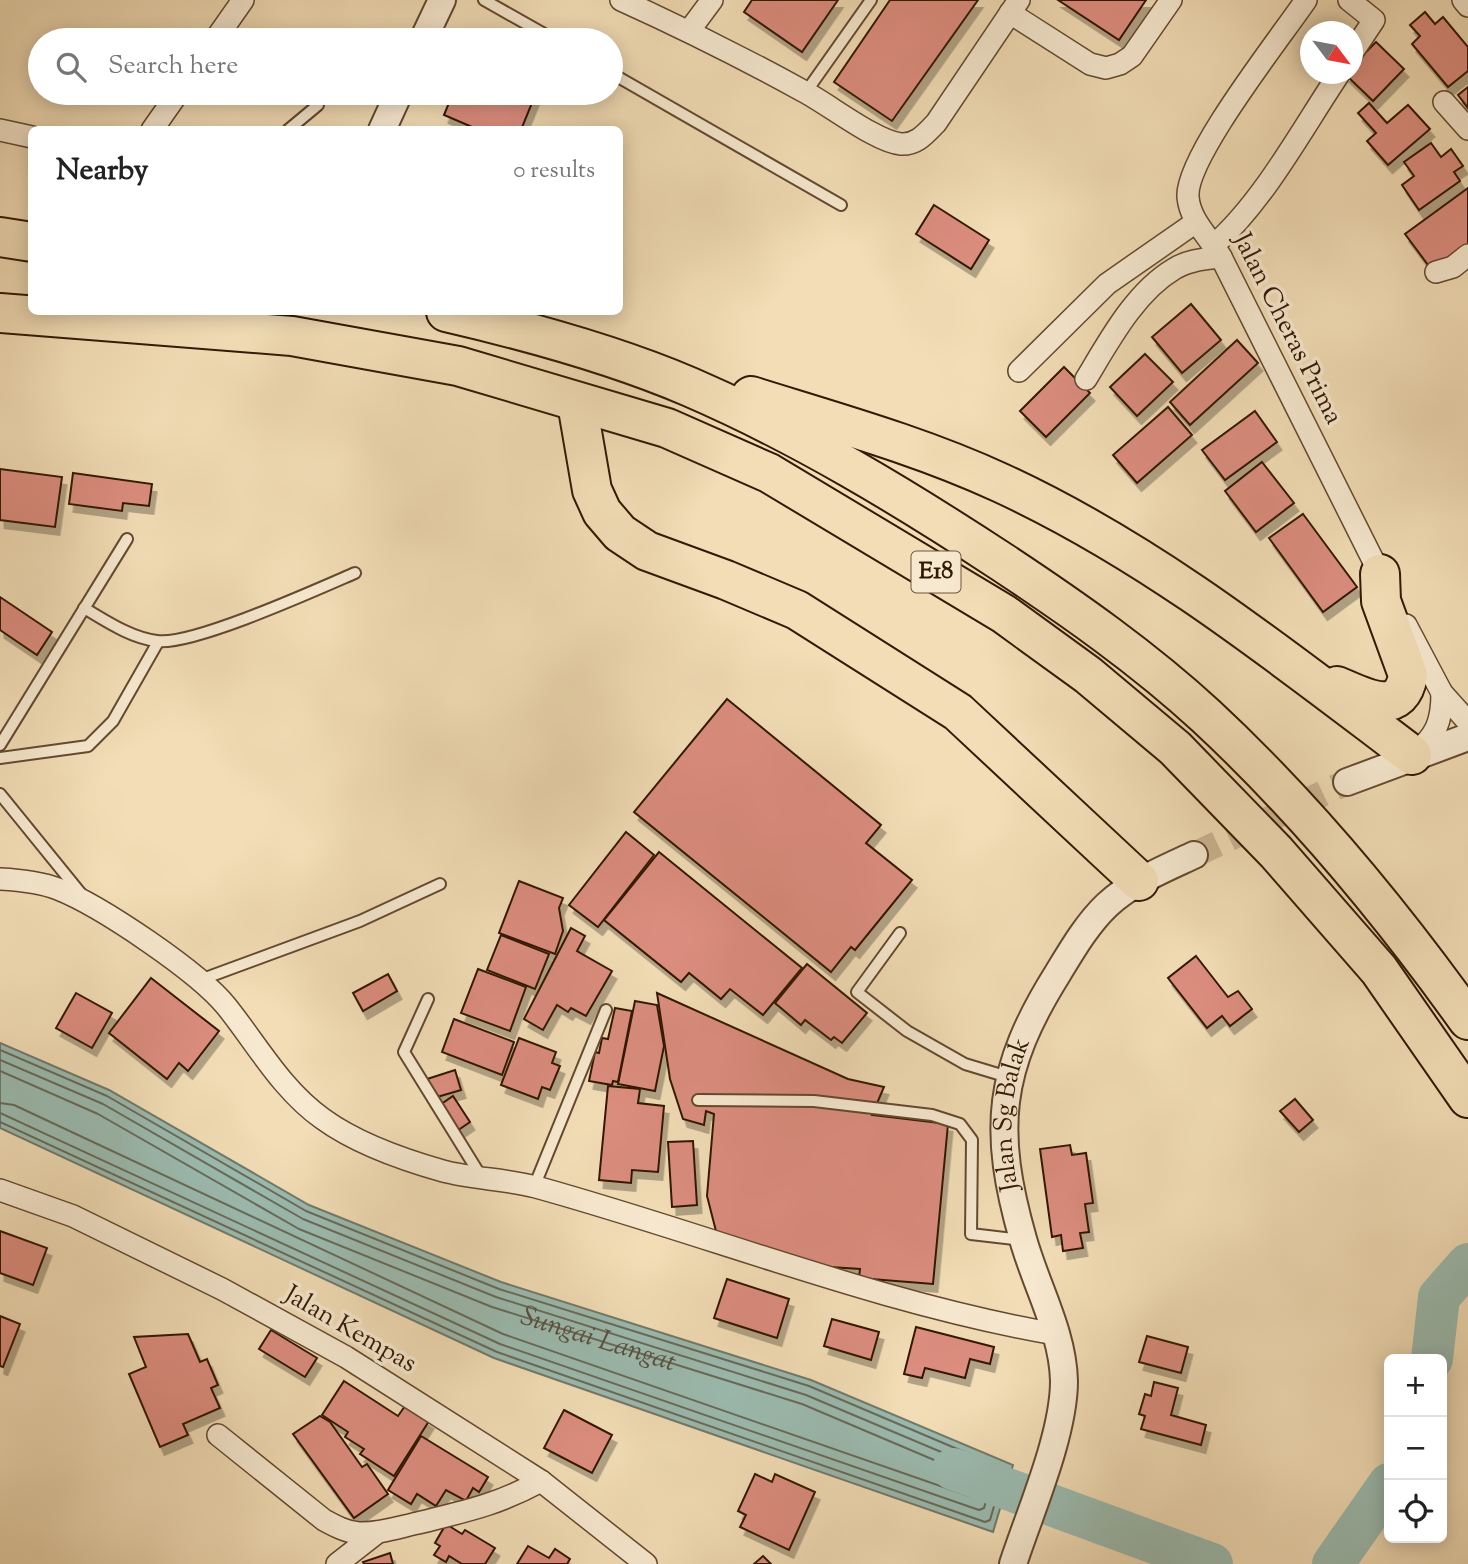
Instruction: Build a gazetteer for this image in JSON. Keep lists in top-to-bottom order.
{
  "streets": {
    "highway": ["E18"],
    "street": ["Jalan Cheras Prima", "Jalan Sg Balak", "Jalan Kempas"]
  },
  "water": ["Sungai Langat"],
  "north": "bottom right",
  "page": {
    "search": "Search here",
    "heading": ["Nearby", "0 results"],
    "map_buttons": ["+", "−"]
  }
}
